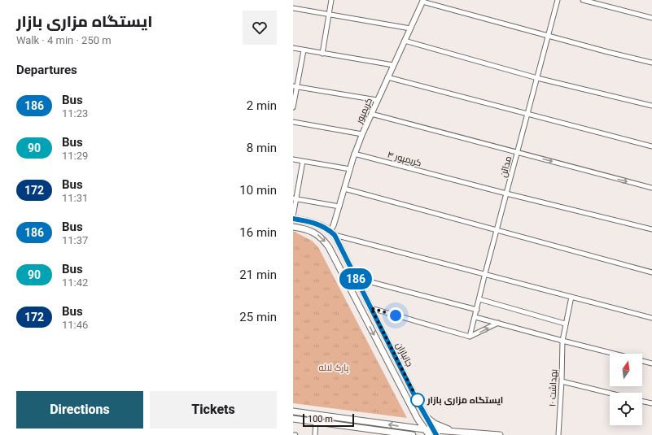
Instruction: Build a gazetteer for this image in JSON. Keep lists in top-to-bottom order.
{
  "streets": {
    "main road": ["جانبازان"],
    "street": [
      "کریمپور",
      "کریمپور ۴",
      "مدائن",
      "بهداشت ۱۰"
    ]
  },
  "crossings": [
    ["کریمپور", "کریمپور ۴"],
    ["کریمپور", "جانبازان"],
    ["کریمپور ۴", "مدائن"]
  ],
  "parks": ["پارک لاله"],
  "places": ["ایستگاه مزاری بازار"],
  "lines": ["bus line 186"],
  "scale_bar": "100 m",
  "north": "top",
  "page": {
    "heading": [
      ["ایستگاه مزاری بازار", "Walk · 4 min · 250 m"],
      "Departures"
    ],
    "on_map": "186",
    "list": [
      {
        "mark": "186",
        "name": "Bus",
        "note": "11:23",
        "value": "2 min"
      },
      {
        "mark": "90",
        "name": "Bus",
        "note": "11:29",
        "value": "8 min"
      },
      {
        "mark": "172",
        "name": "Bus",
        "note": "11:31",
        "value": "10 min"
      },
      {
        "mark": "186",
        "name": "Bus",
        "note": "11:37",
        "value": "16 min"
      },
      {
        "mark": "90",
        "name": "Bus",
        "note": "11:42",
        "value": "21 min"
      },
      {
        "mark": "172",
        "name": "Bus",
        "note": "11:46",
        "value": "25 min"
      }
    ],
    "buttons": ["Directions", "Tickets"],
    "scale": "100 m"
  }
}
